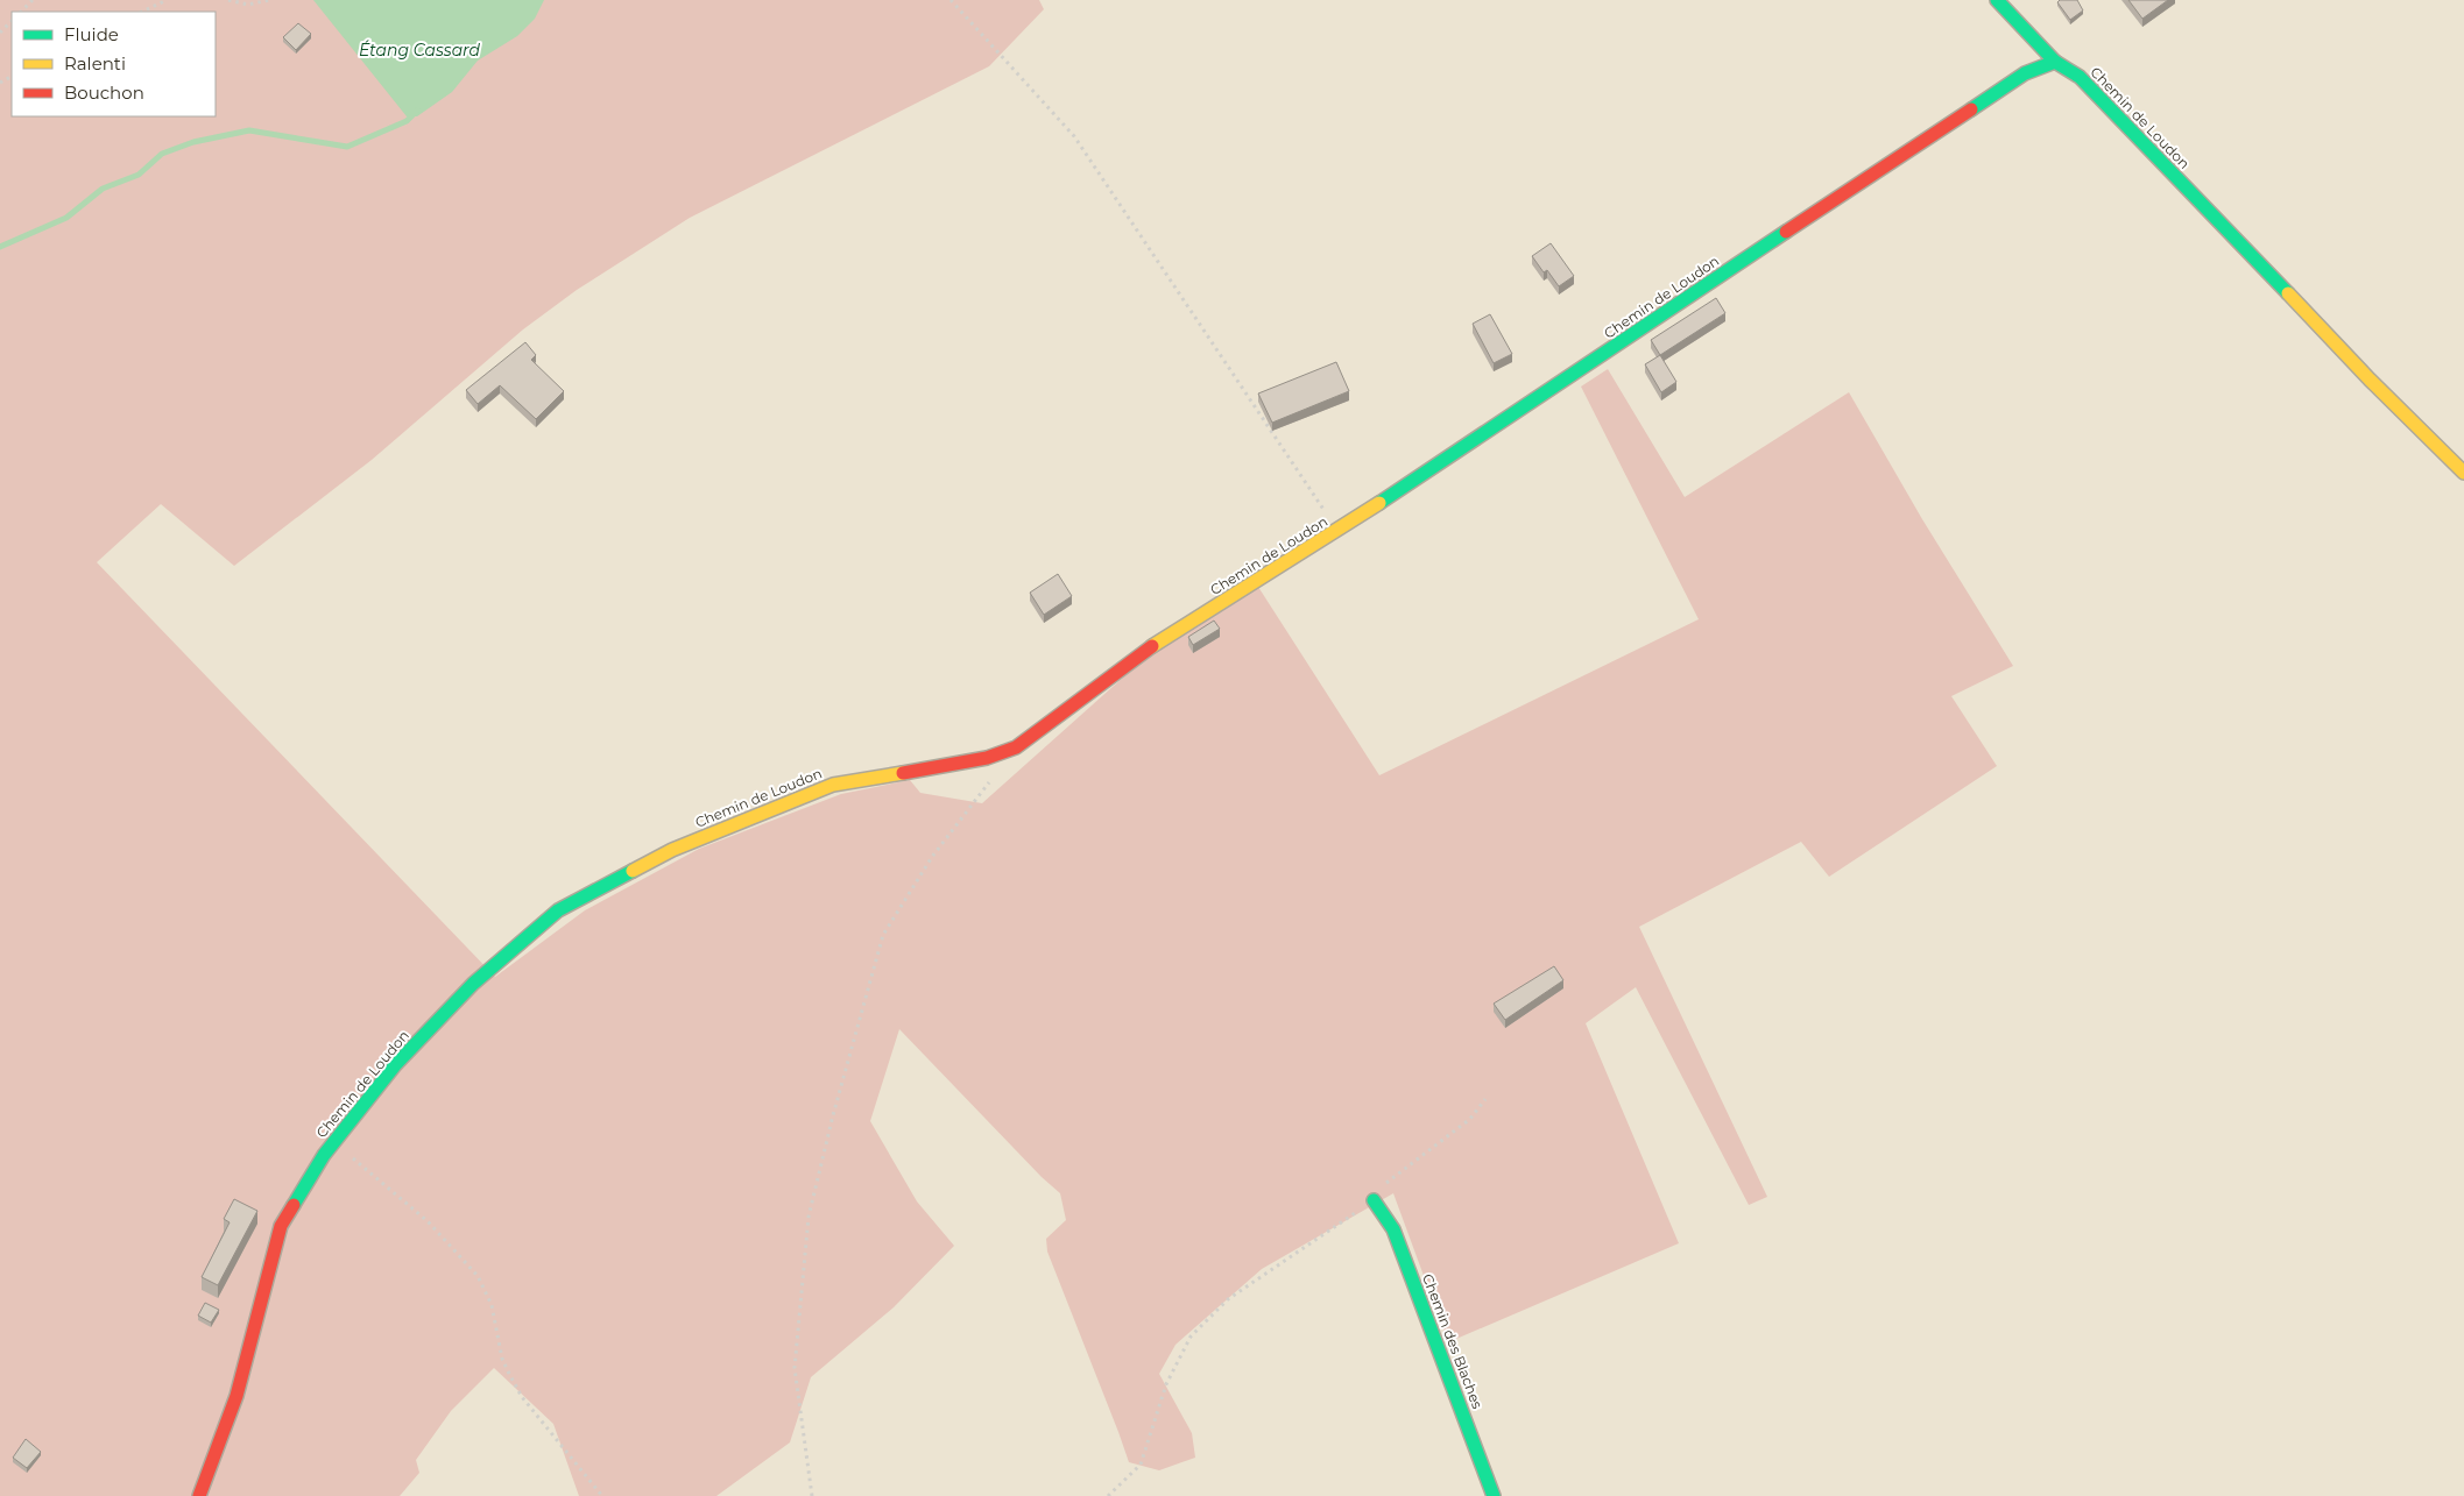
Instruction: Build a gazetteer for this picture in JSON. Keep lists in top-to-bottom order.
{
  "streets": {
    "street": ["Chemin de Loudon", "Chemin des Blaches"]
  },
  "water": ["Étang Cassard"],
  "legend": ["Fluide", "Ralenti", "Bouchon"]
}
